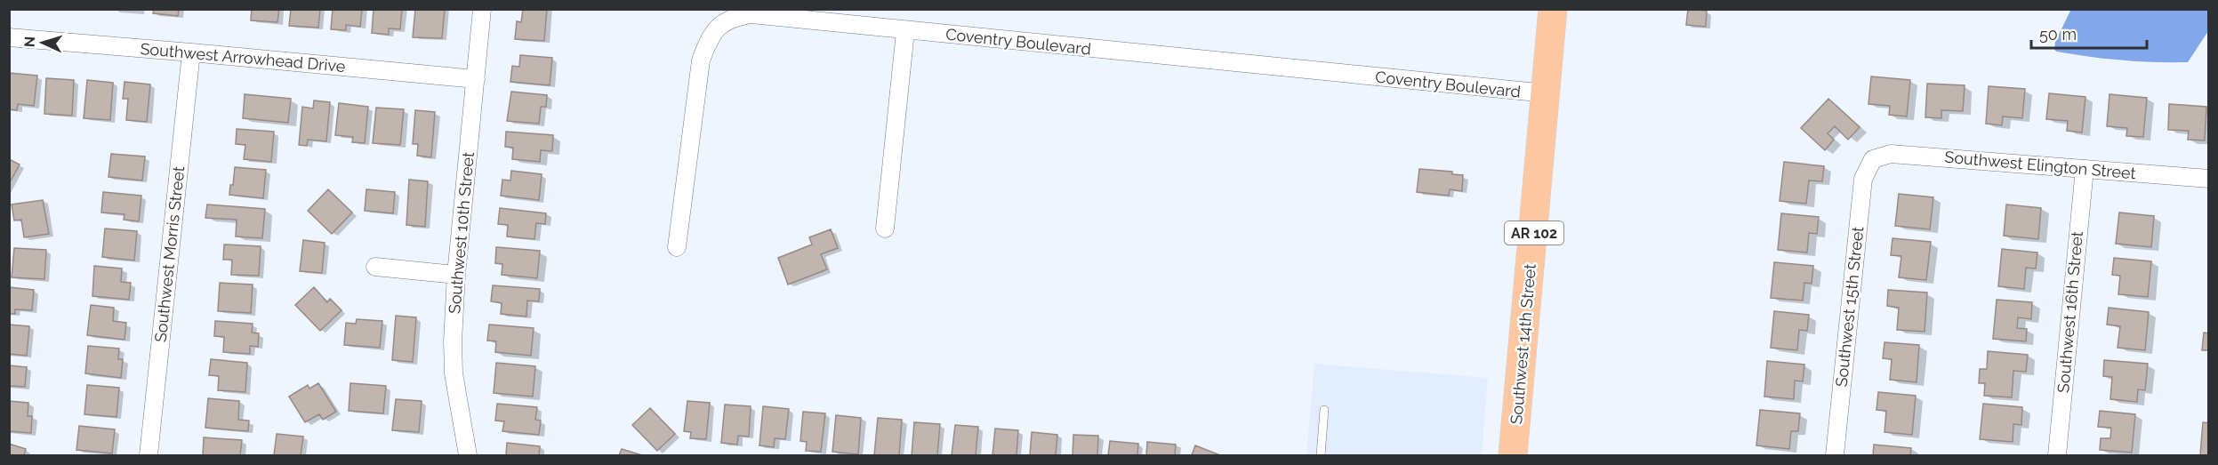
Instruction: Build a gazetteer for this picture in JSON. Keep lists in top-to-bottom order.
{
  "streets": {
    "main road": ["AR 102", "Southwest 14th Street"],
    "street": [
      "Coventry Boulevard",
      "Southwest Arrowhead Drive",
      "Southwest Elington Street",
      "Southwest 10th Street",
      "Southwest Morris Street",
      "Southwest 15th Street",
      "Southwest 16th Street"
    ]
  },
  "crossings": [
    ["Coventry Boulevard", "Southwest 14th Street"],
    ["Southwest Arrowhead Drive", "Southwest 10th Street"],
    ["Southwest Arrowhead Drive", "Southwest Morris Street"],
    ["Southwest Elington Street", "Southwest 15th Street"],
    ["Southwest Elington Street", "Southwest 16th Street"]
  ],
  "scale_bar": "50 m",
  "north": "left"
}
